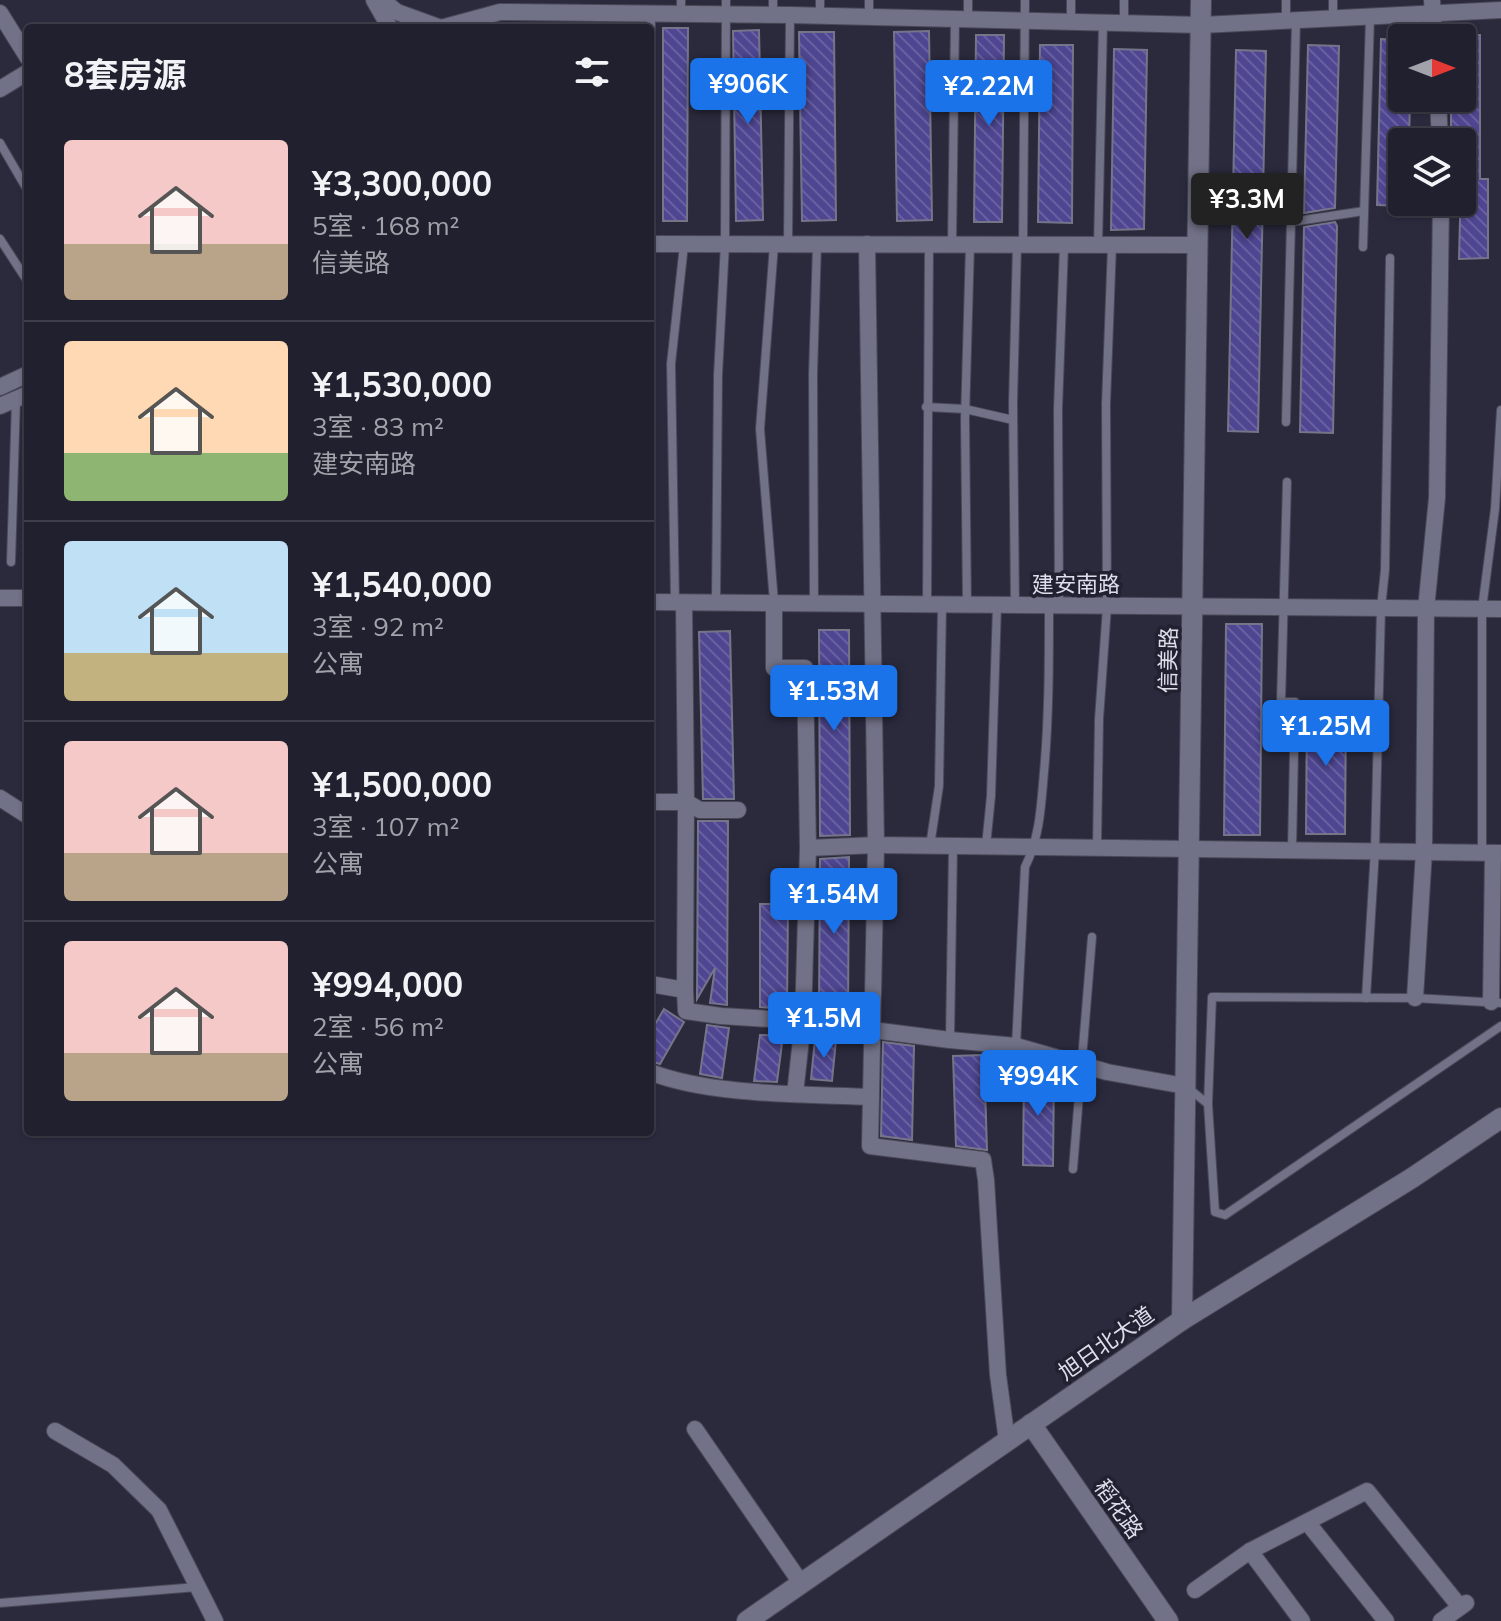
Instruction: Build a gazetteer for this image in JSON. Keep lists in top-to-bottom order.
{
  "streets": {
    "street": [
      "建安南路",
      "信美路",
      "旭日北大道",
      "稻花路"
    ]
  },
  "crossings": [
    ["建安南路", "信美路"],
    ["信美路", "旭日北大道"],
    ["旭日北大道", "稻花路"]
  ],
  "north": "right",
  "page": {
    "heading": "8套房源",
    "price": [
      "¥906K",
      "¥2.22M",
      "¥3.3M",
      "¥1.53M",
      "¥1.25M",
      "¥1.54M",
      "¥1.5M",
      "¥994K"
    ],
    "list": [
      {
        "name": "¥3,300,000",
        "note": "5室 · 168 m² · 信美路"
      },
      {
        "name": "¥1,530,000",
        "note": "3室 · 83 m² · 建安南路"
      },
      {
        "name": "¥1,540,000",
        "note": "3室 · 92 m² · 公寓"
      },
      {
        "name": "¥1,500,000",
        "note": "3室 · 107 m² · 公寓"
      },
      {
        "name": "¥994,000",
        "note": "2室 · 56 m² · 公寓"
      }
    ]
  }
}
